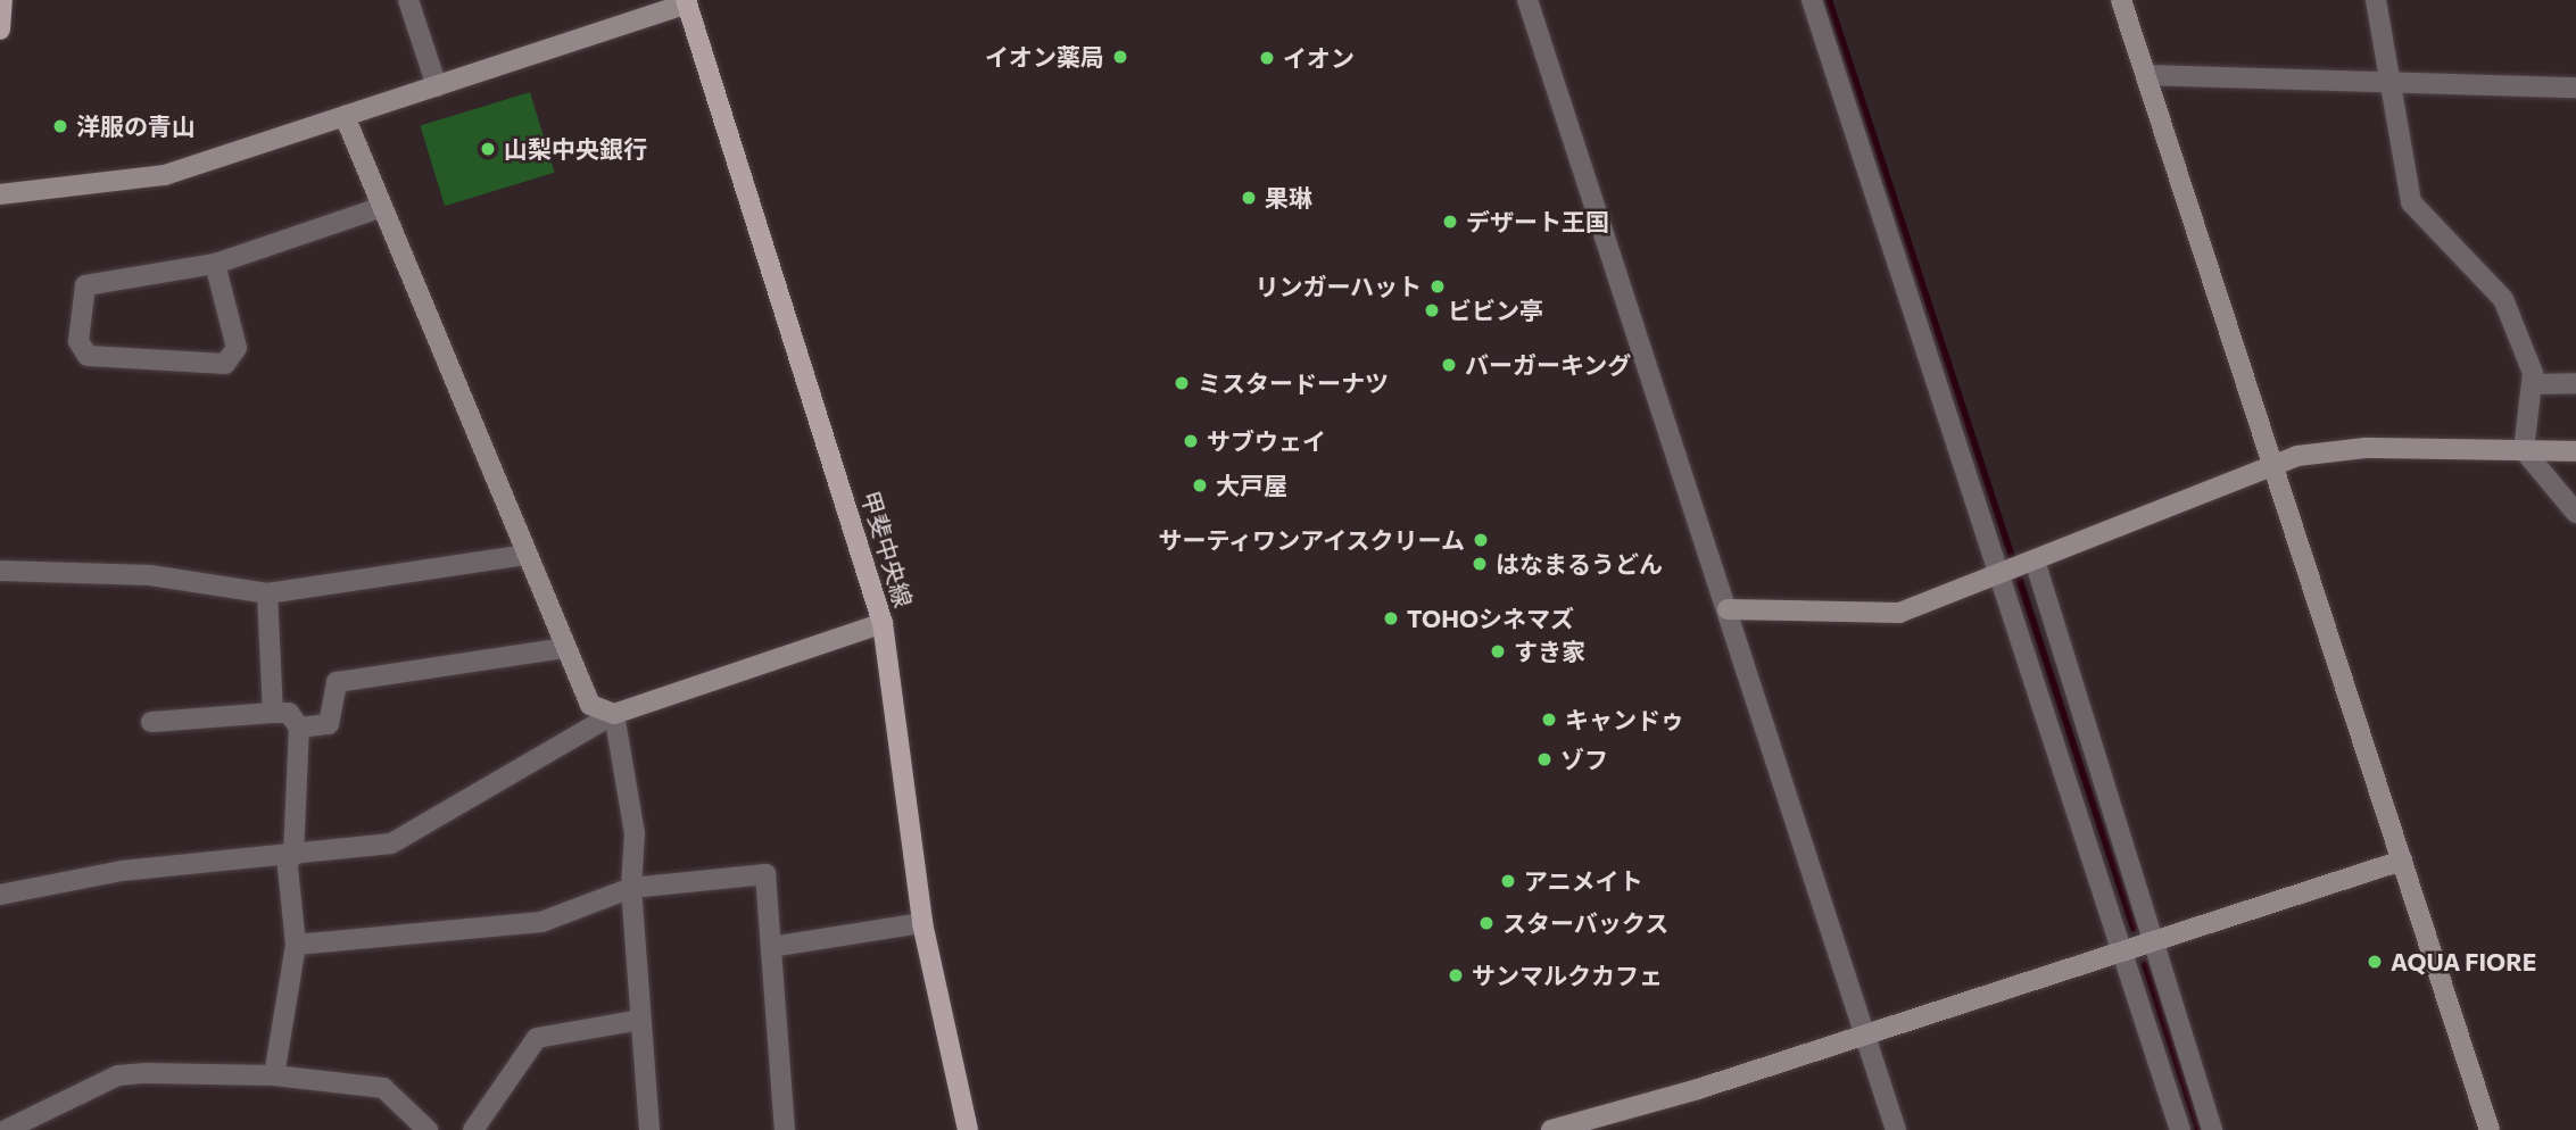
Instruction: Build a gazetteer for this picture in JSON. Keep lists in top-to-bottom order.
{
  "streets": {
    "main road": ["甲斐中央線"]
  },
  "places": [
    "イオン薬局",
    "イオン",
    "洋服の青山",
    "山梨中央銀行",
    "果琳",
    "デザート王国",
    "リンガーハット",
    "ビビン亭",
    "バーガーキング",
    "ミスタードーナツ",
    "サブウェイ",
    "大戸屋",
    "サーティワンアイスクリーム",
    "はなまるうどん",
    "TOHOシネマズ",
    "すき家",
    "キャンドゥ",
    "ゾフ",
    "アニメイト",
    "スターバックス",
    "AQUA FIORE",
    "サンマルクカフェ"
  ]
}
